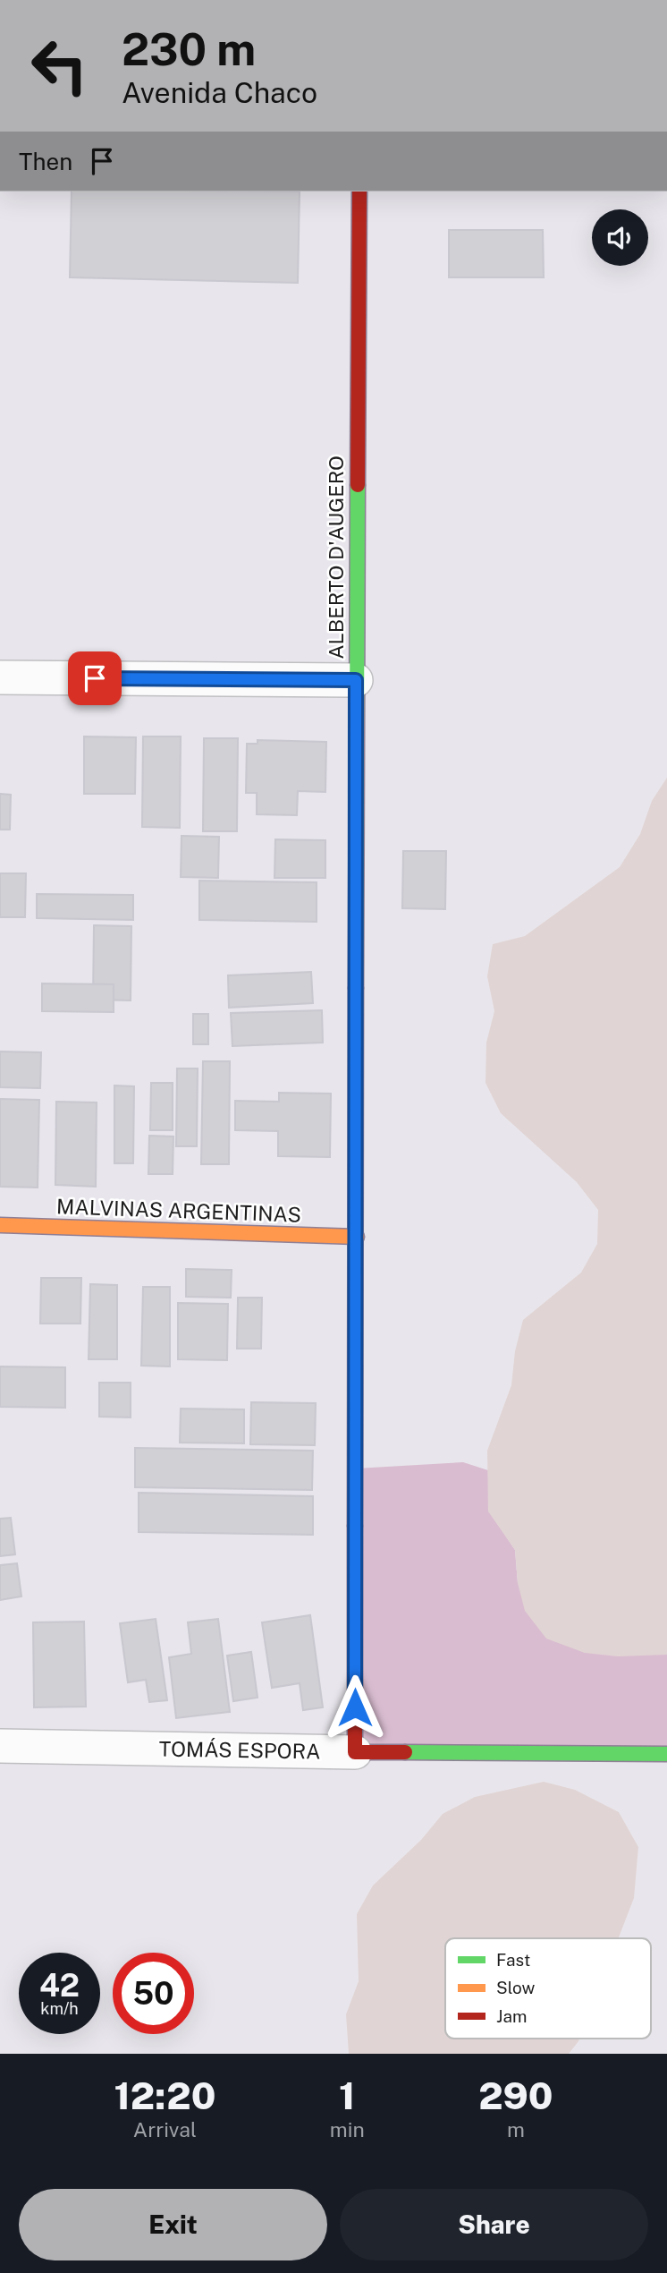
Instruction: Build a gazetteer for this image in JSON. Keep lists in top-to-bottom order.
{
  "streets": {
    "main road": ["ALBERTO D'AUGERO", "MALVINAS ARGENTINAS", "TOMÁS ESPORA"]
  },
  "crossings": [
    ["ALBERTO D'AUGERO", "MALVINAS ARGENTINAS"],
    ["ALBERTO D'AUGERO", "TOMÁS ESPORA"]
  ],
  "legend": ["Fast", "Slow", "Jam"],
  "page": {
    "turn": ["230 m", "Avenida Chaco"],
    "then": "Then",
    "speed": "42 km/h",
    "limit": "50",
    "eta": [
      "12:20",
      "Arrival",
      "1",
      "min",
      "290",
      "m"
    ],
    "buttons": ["Exit", "Share"]
  }
}
